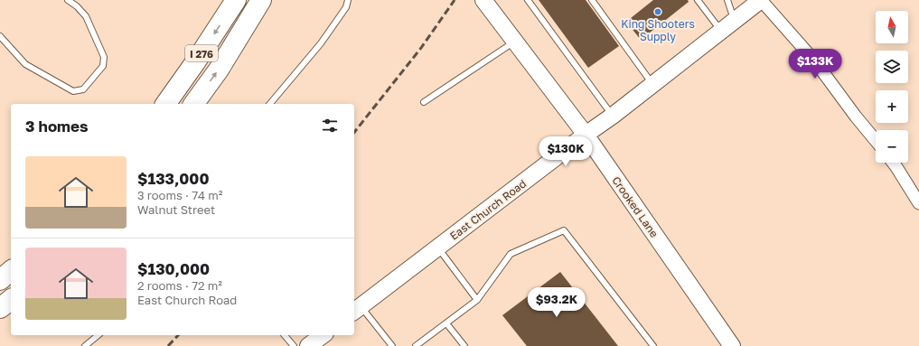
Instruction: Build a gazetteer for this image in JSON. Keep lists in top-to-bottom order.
{
  "streets": {
    "highway": ["I 276"],
    "street": ["Crooked Lane", "East Church Road"]
  },
  "crossings": [
    ["Crooked Lane", "East Church Road"]
  ],
  "places": ["King Shooters Supply"],
  "north": "top",
  "page": {
    "map_buttons": ["+", "−"],
    "price": ["$133K", "$130K", "$93.2K"],
    "heading": "3 homes",
    "list": [
      {
        "name": "$133,000",
        "note": "3 rooms · 74 m² · Walnut Street"
      },
      {
        "name": "$130,000",
        "note": "2 rooms · 72 m² · East Church Road"
      }
    ]
  }
}
